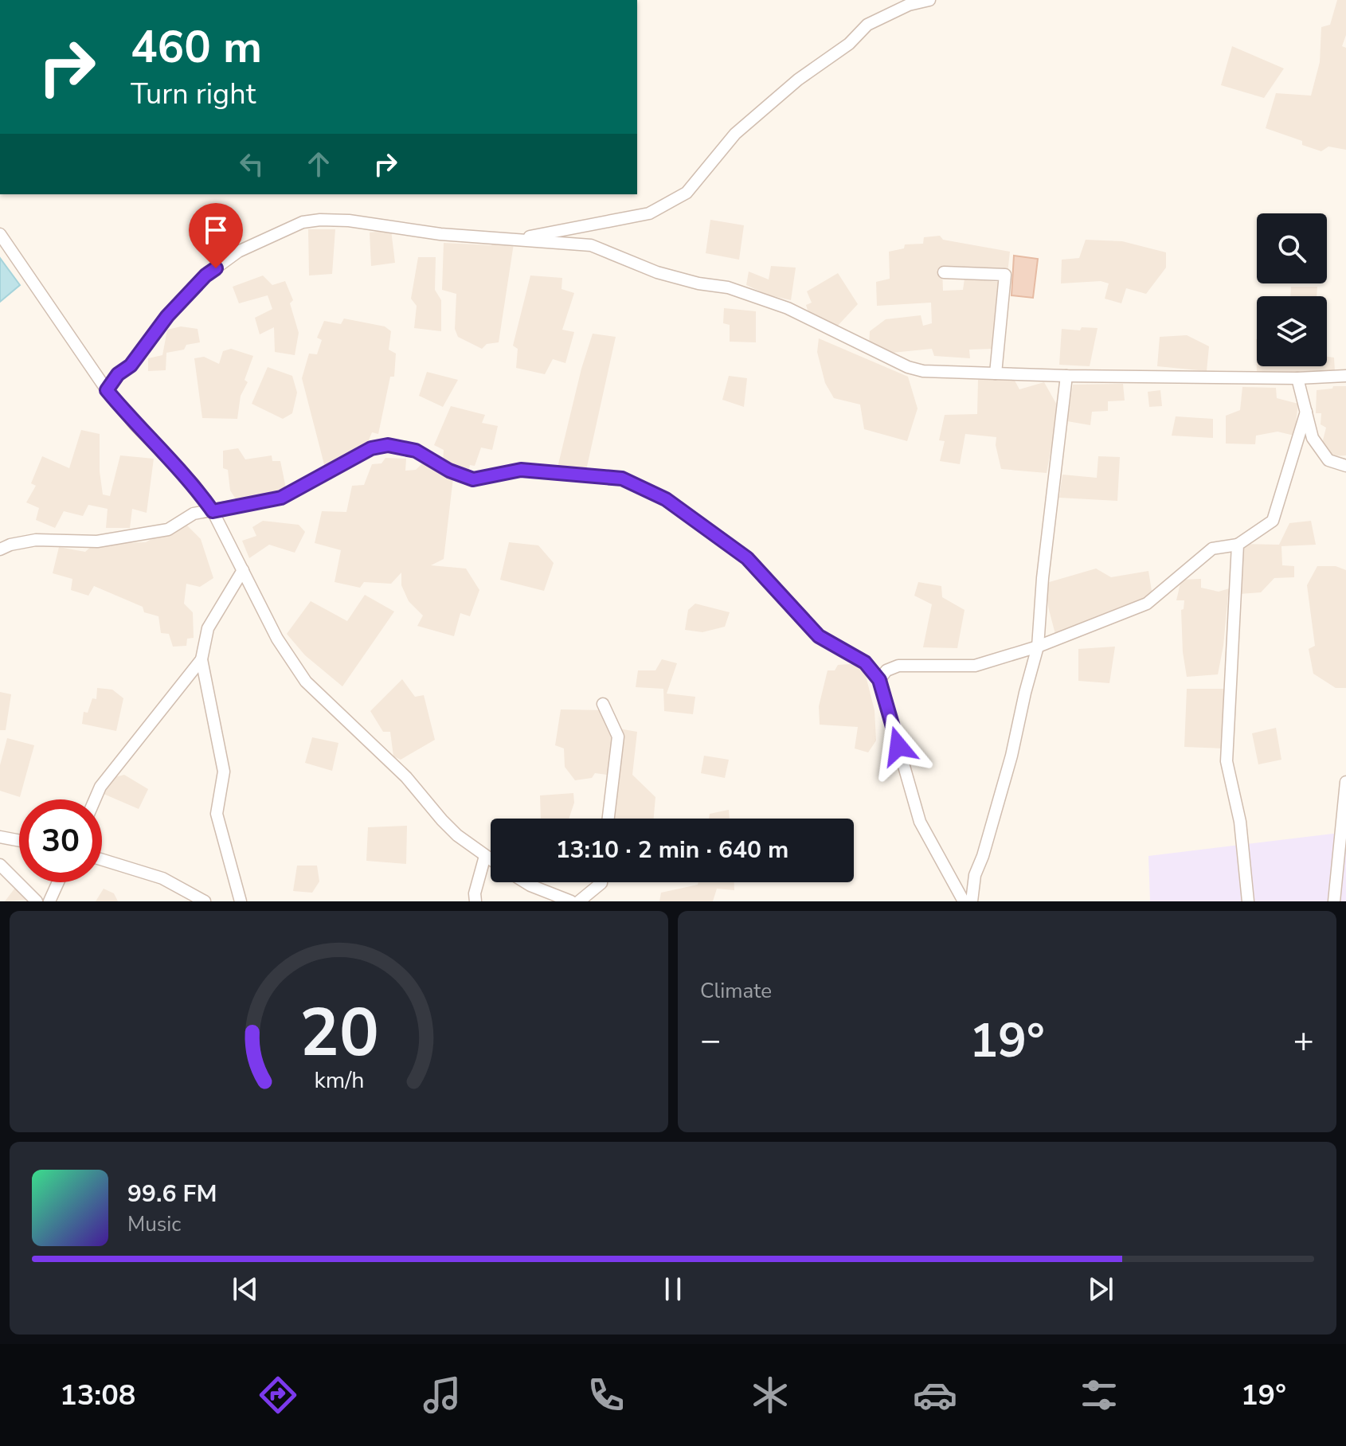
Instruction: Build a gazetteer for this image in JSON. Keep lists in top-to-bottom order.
{
  "page": {
    "turn": ["460 m", "Turn right"],
    "limit": "30",
    "trip": "13:10 · 2 min · 640 m",
    "tile": "Climate",
    "heat": ["−", "19°", "+"],
    "song": ["99.6 FM", "Music"],
    "tabs": ["13:08", "19°"],
    "gauge": ["20", "km/h"]
  }
}
